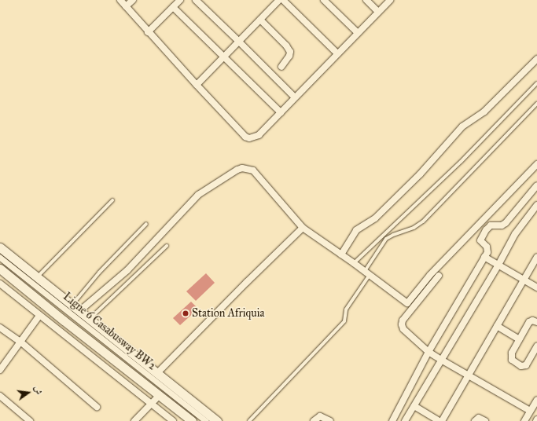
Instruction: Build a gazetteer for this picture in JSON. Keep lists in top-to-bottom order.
{
  "streets": {
    "lane": ["Ligne 6 Casabusway BW2"]
  },
  "places": ["Station Afriquia"],
  "north": "right"
}
